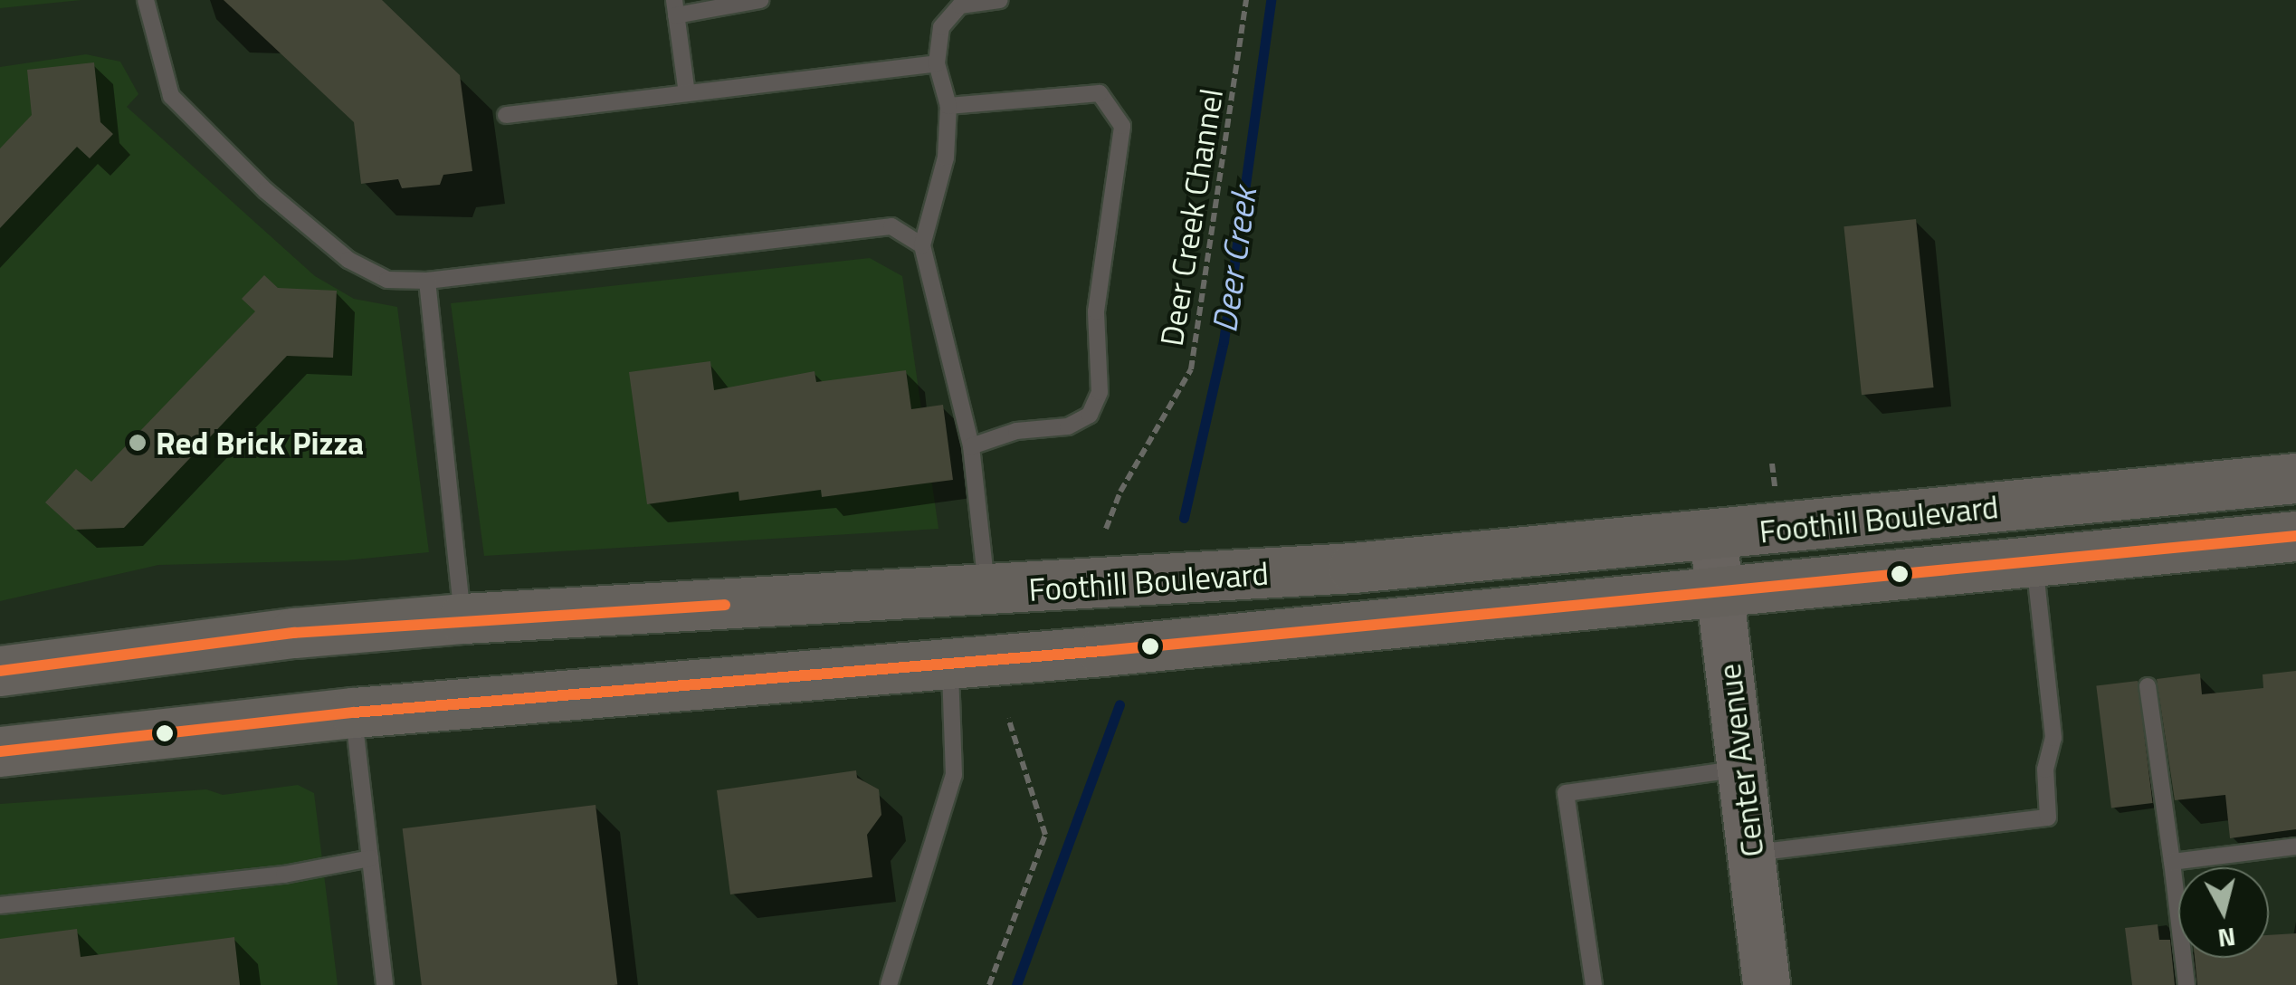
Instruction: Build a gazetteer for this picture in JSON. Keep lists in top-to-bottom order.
{
  "streets": {
    "main road": ["Foothill Boulevard"],
    "street": ["Center Avenue"],
    "path": ["Deer Creek Channel"]
  },
  "crossings": [
    ["Foothill Boulevard", "Center Avenue"]
  ],
  "water": ["Deer Creek"],
  "places": ["Red Brick Pizza"],
  "north": "bottom"
}
